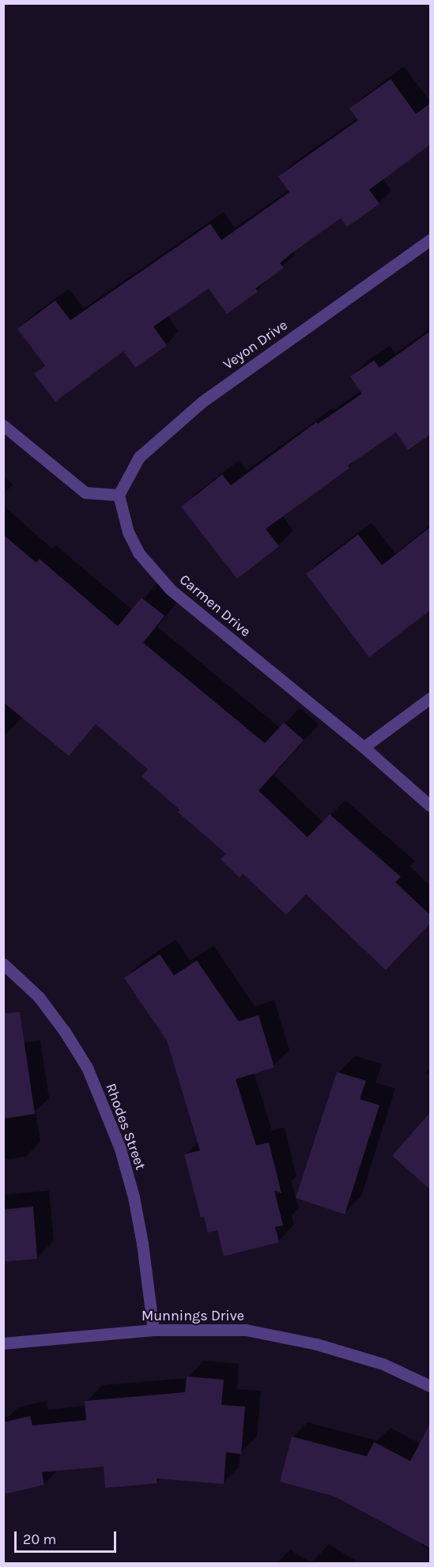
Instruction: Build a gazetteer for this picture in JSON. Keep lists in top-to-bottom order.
{
  "streets": {
    "street": [
      "Veyon Drive",
      "Carmen Drive",
      "Rhodes Street",
      "Munnings Drive"
    ]
  },
  "crossings": [
    ["Veyon Drive", "Carmen Drive"],
    ["Rhodes Street", "Munnings Drive"]
  ],
  "scale_bar": "20 m"
}
